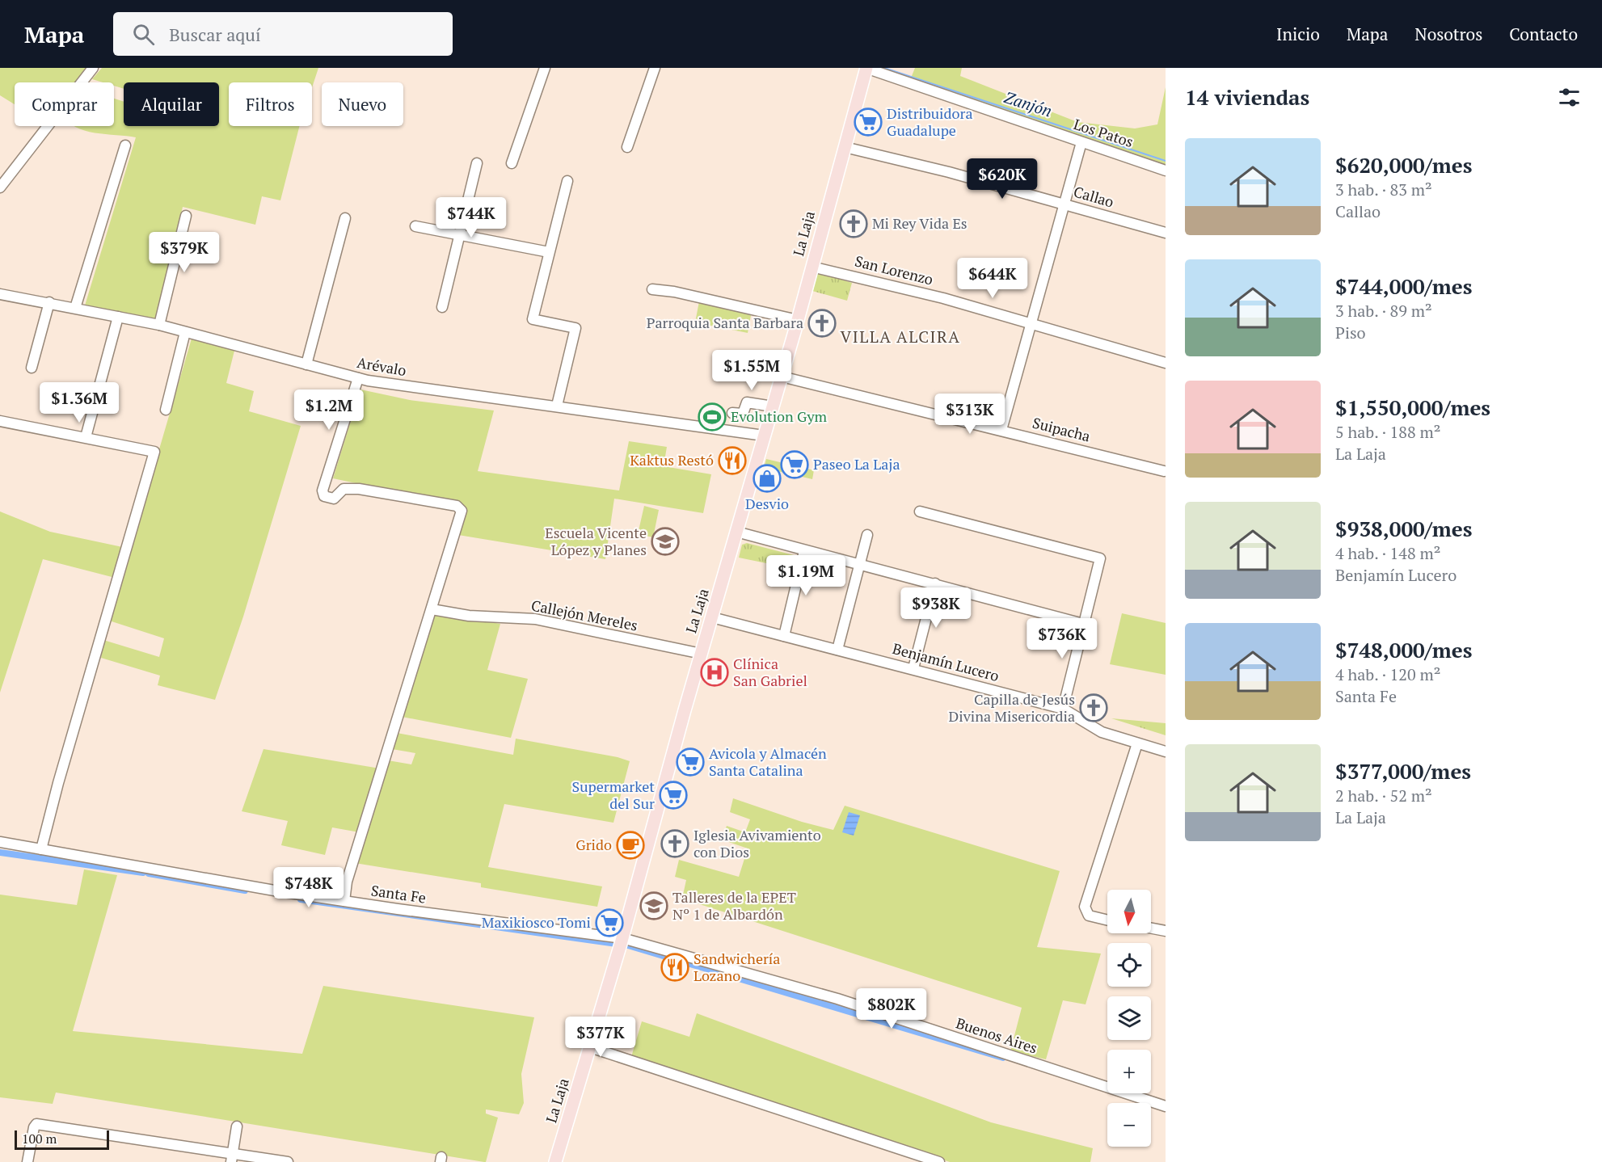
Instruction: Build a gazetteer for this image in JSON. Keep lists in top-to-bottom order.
{
  "streets": {
    "main road": ["La Laja"],
    "street": [
      "Los Patos",
      "Callao",
      "San Lorenzo",
      "Arévalo",
      "Suipacha",
      "Callejón Mereles",
      "Benjamín Lucero",
      "Santa Fe",
      "Buenos Aires"
    ]
  },
  "crossings": [
    ["Los Patos", "La Laja"],
    ["Callao", "La Laja"],
    ["La Laja", "San Lorenzo"],
    ["La Laja", "Arévalo"],
    ["La Laja", "Suipacha"],
    ["La Laja", "Callejón Mereles"],
    ["La Laja", "Benjamín Lucero"],
    ["La Laja", "Santa Fe"],
    ["La Laja", "Buenos Aires"],
    ["Santa Fe", "Buenos Aires"]
  ],
  "districts": ["VILLA ALCIRA"],
  "water": ["Zanjón"],
  "places": {
    "supermarket": [
      "Distribuidora Guadalupe",
      "Paseo La Laja",
      "Avicola y Almacén Santa Catalina",
      "Supermarket del Sur",
      "Maxikiosco Tomi"
    ],
    "church": [
      "Mi Rey Vida Es",
      "Parroquia Santa Barbara",
      "Capilla de Jesús Divina Misericordia",
      "Iglesia Avivamiento con Dios"
    ],
    "sports": ["Evolution Gym"],
    "restaurant": ["Kaktus Restó", "Sandwichería Lozano"],
    "shop": ["Desvio"],
    "school or university": ["Escuela Vicente López y Planes", "Talleres de la EPET Nº 1 de Albardón"],
    "hospital": ["Clínica San Gabriel"],
    "cafe": ["Grido"]
  },
  "scale_bar": "100 m",
  "north": "bottom",
  "page": {
    "header": "Mapa",
    "search": "Buscar aquí",
    "nav": [
      "Inicio",
      "Mapa",
      "Nosotros",
      "Contacto"
    ],
    "heading": "14 viviendas",
    "chip": [
      "Comprar",
      "Alquilar",
      "Filtros",
      "Nuevo"
    ],
    "list": [
      {
        "name": "$620,000/mes",
        "note": "3 hab. · 83 m² · Callao"
      },
      {
        "name": "$744,000/mes",
        "note": "3 hab. · 89 m² · Piso"
      },
      {
        "name": "$1,550,000/mes",
        "note": "5 hab. · 188 m² · La Laja"
      },
      {
        "name": "$938,000/mes",
        "note": "4 hab. · 148 m² · Benjamín Lucero"
      },
      {
        "name": "$748,000/mes",
        "note": "4 hab. · 120 m² · Santa Fe"
      },
      {
        "name": "$377,000/mes",
        "note": "2 hab. · 52 m² · La Laja"
      }
    ],
    "price": [
      "$620K",
      "$744K",
      "$379K",
      "$644K",
      "$1.55M",
      "$1.36M",
      "$1.2M",
      "$313K",
      "$1.19M",
      "$938K",
      "$736K",
      "$748K",
      "$802K",
      "$377K"
    ],
    "map_buttons": ["+", "−"],
    "scale": "100 m"
  }
}
